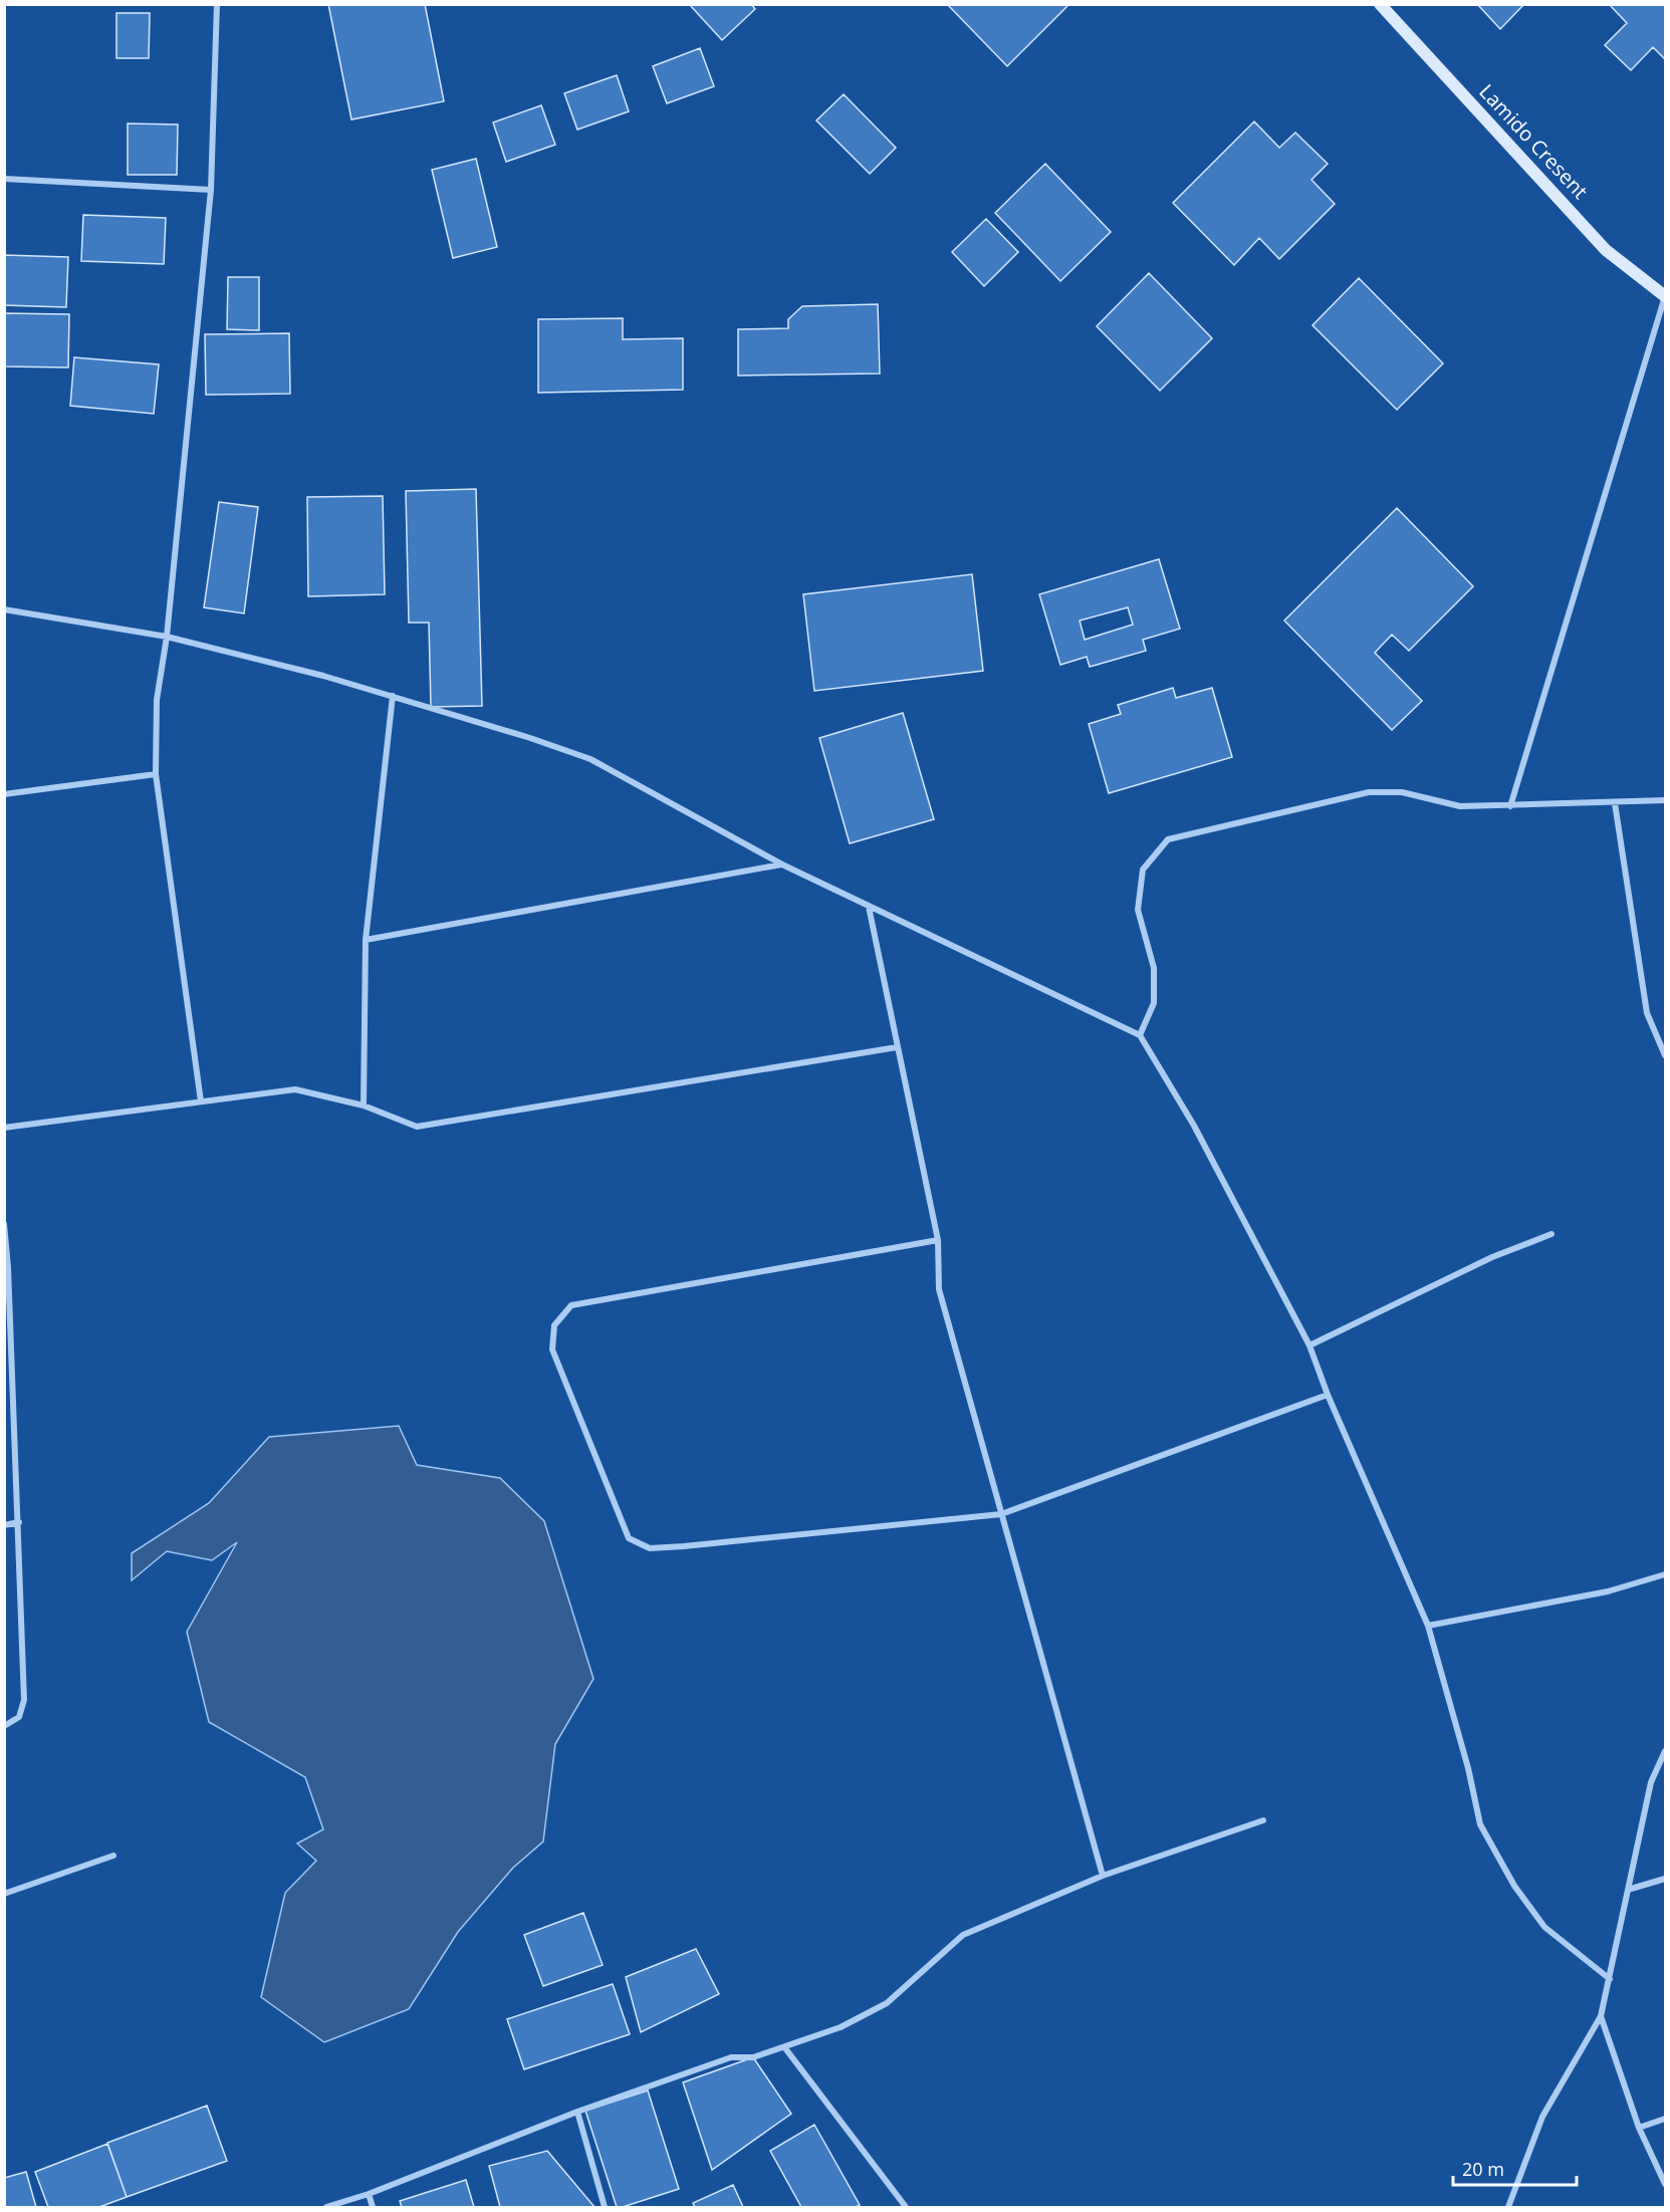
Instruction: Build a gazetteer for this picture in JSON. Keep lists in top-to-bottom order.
{
  "streets": {
    "street": ["Lamido Cresent"]
  },
  "scale_bar": "20 m"
}
